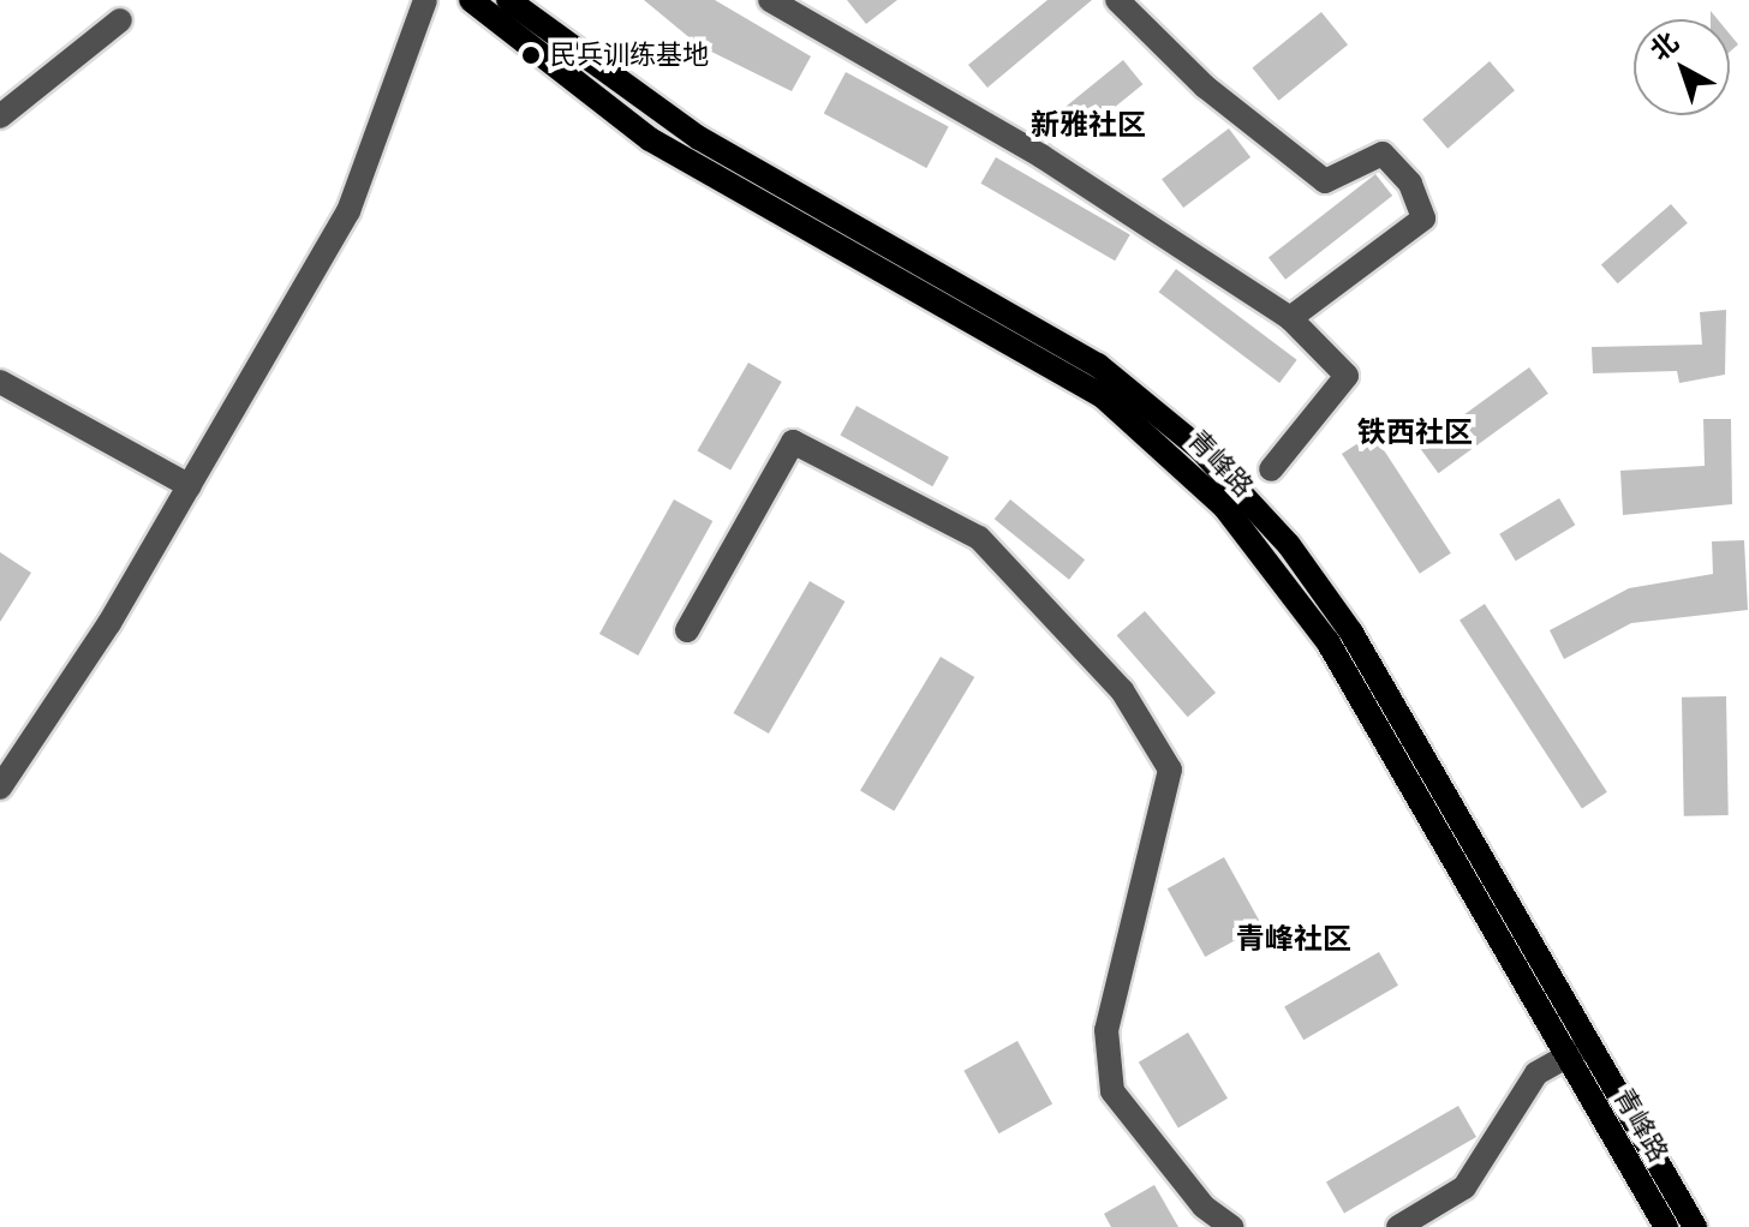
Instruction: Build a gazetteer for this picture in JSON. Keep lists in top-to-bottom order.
{
  "streets": {
    "main road": ["青峰路"]
  },
  "districts": ["新雅社区", "铁西社区", "青峰社区"],
  "places": ["民兵训练基地"],
  "north": "top left"
}
